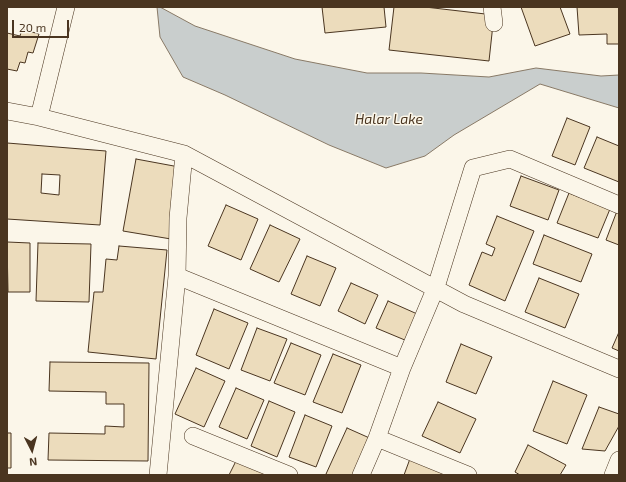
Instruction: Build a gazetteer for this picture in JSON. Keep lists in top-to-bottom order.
{
  "water": ["Halar Lake"],
  "scale_bar": "20 m",
  "north": "bottom"
}
